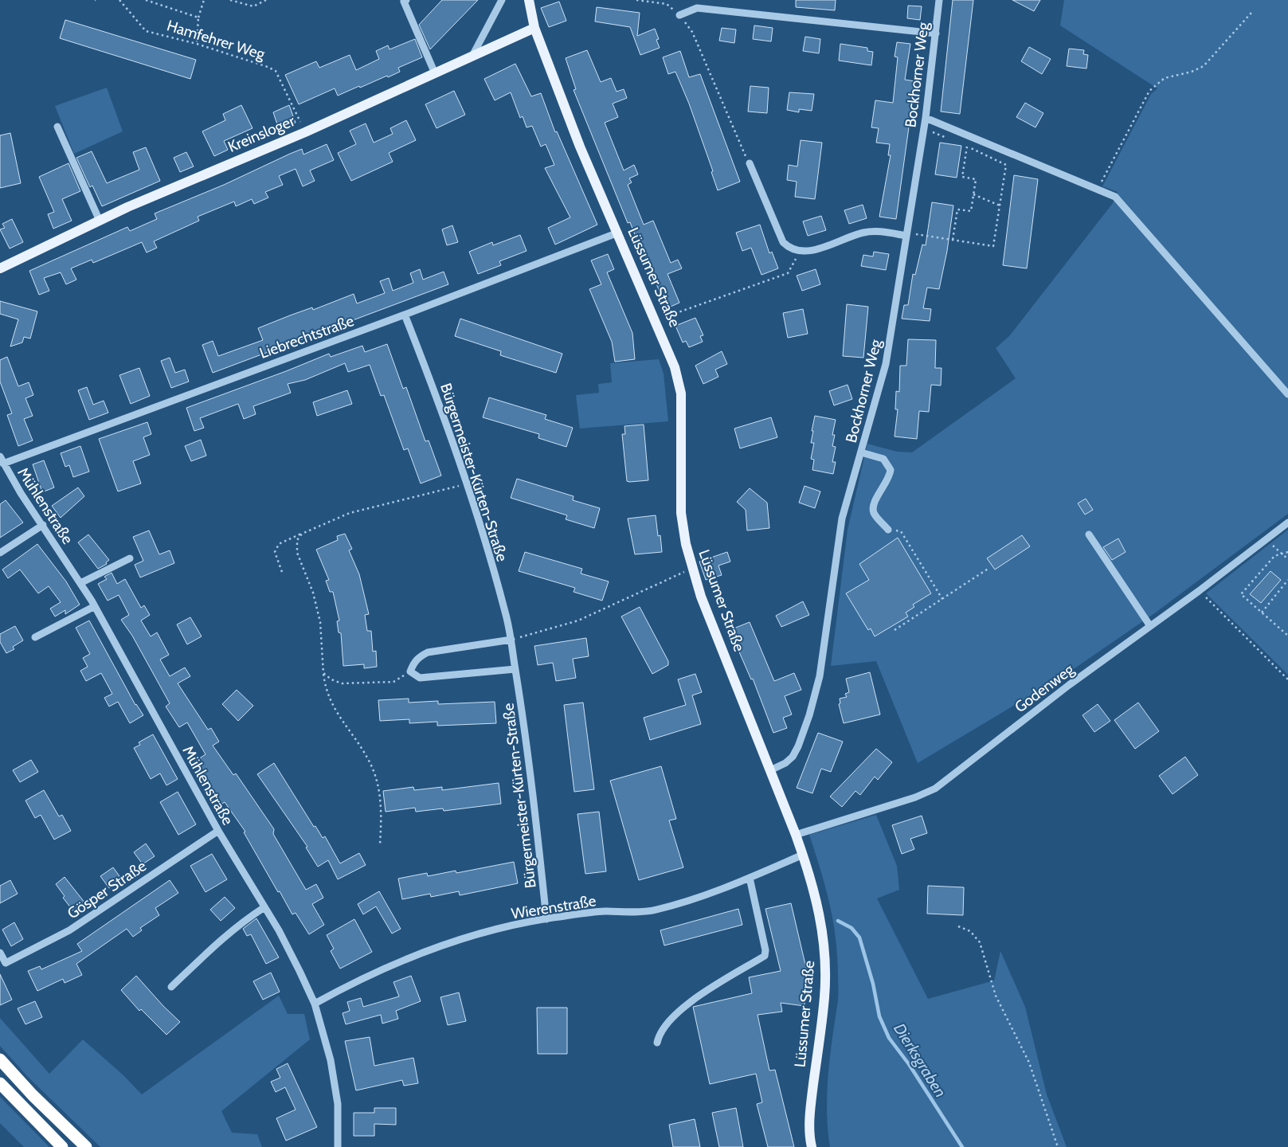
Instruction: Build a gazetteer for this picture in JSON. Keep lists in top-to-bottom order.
{
  "streets": {
    "main road": ["Kreinsloger", "Lüssumer Straße"],
    "street": [
      "Bockhorner Weg",
      "Liebrechtstraße",
      "Bürgermeister-Kürten-Straße",
      "Mühlenstraße",
      "Godenweg",
      "Gösper Straße",
      "Wierenstraße"
    ],
    "path": ["Hamfehrer Weg"]
  },
  "crossings": [
    ["Hamfehrer Weg", "Kreinsloger"],
    ["Bockhorner Weg", "Lüssumer Straße"],
    ["Kreinsloger", "Lüssumer Straße"],
    ["Lüssumer Straße", "Liebrechtstraße"],
    ["Lüssumer Straße", "Godenweg"],
    ["Lüssumer Straße", "Wierenstraße"],
    ["Liebrechtstraße", "Bürgermeister-Kürten-Straße"],
    ["Liebrechtstraße", "Mühlenstraße"],
    ["Bürgermeister-Kürten-Straße", "Wierenstraße"],
    ["Mühlenstraße", "Gösper Straße"],
    ["Mühlenstraße", "Wierenstraße"]
  ],
  "water": ["Dierksgraben"]
}
